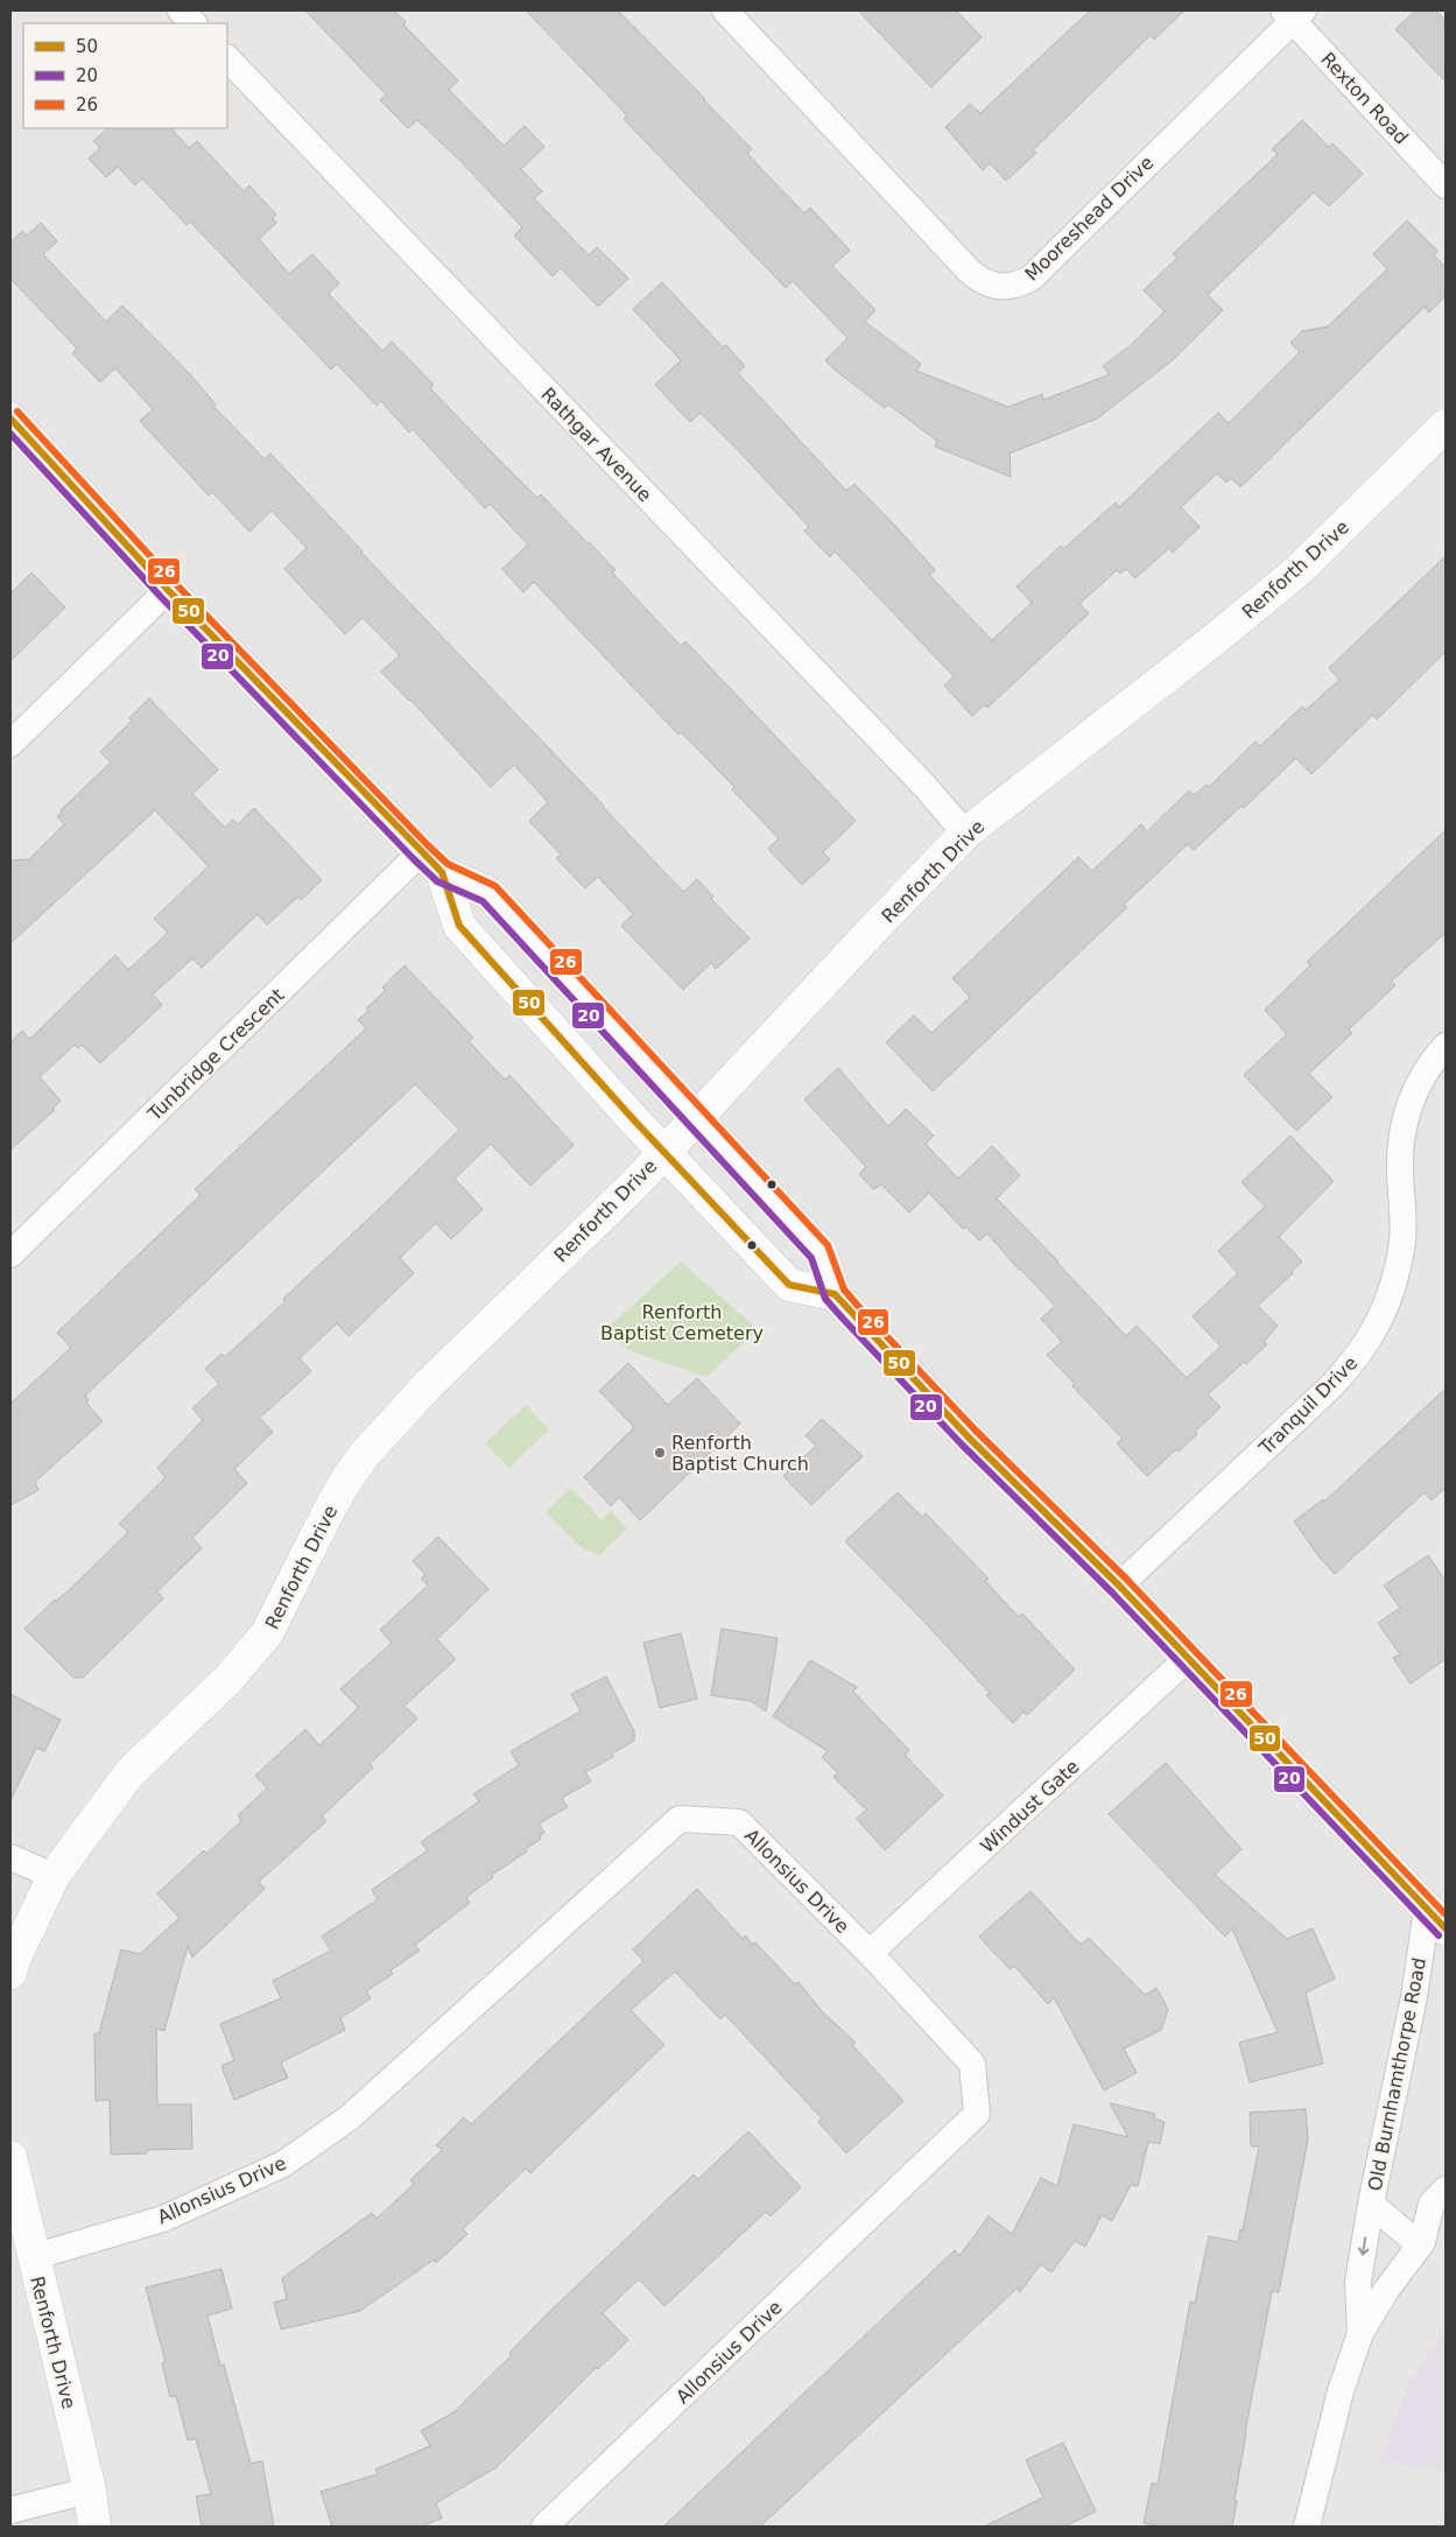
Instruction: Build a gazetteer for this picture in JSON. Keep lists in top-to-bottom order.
{
  "streets": {
    "main road": ["Renforth Drive"],
    "street": [
      "Rexton Road",
      "Mooreshead Drive",
      "Rathgar Avenue",
      "Tunbridge Crescent",
      "Tranquil Drive",
      "Windust Gate",
      "Allonsius Drive",
      "Old Burnhamthorpe Road"
    ]
  },
  "crossings": [
    ["Rexton Road", "Mooreshead Drive"],
    ["Rathgar Avenue", "Renforth Drive"],
    ["Renforth Drive", "Allonsius Drive"],
    ["Windust Gate", "Allonsius Drive"]
  ],
  "parks": ["Renforth Baptist Cemetery"],
  "places": ["Renforth Baptist Church"],
  "lines": ["transit line 26", "transit line 50", "transit line 20"],
  "legend": ["50", "20", "26"]
}
